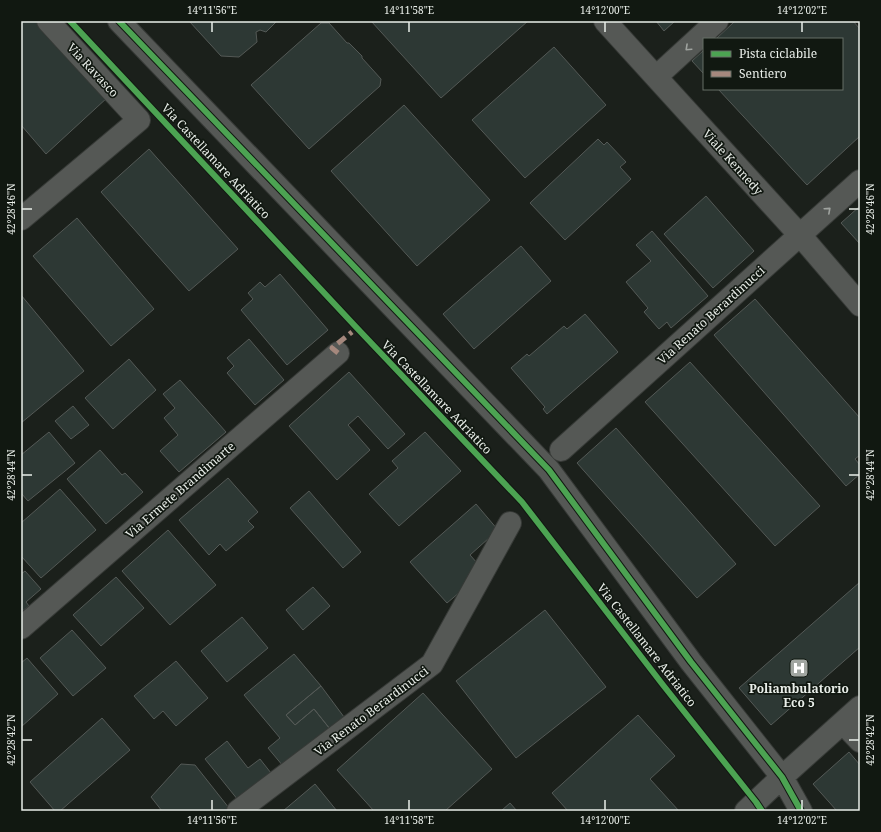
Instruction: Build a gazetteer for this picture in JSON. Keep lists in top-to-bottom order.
{
  "streets": {
    "street": [
      "Via Ravasco",
      "Via Castellamare Adriatico",
      "Viale Kennedy",
      "Via Renato Berardinucci",
      "Via Ermete Brandimarte"
    ]
  },
  "crossings": [
    ["Viale Kennedy", "Via Renato Berardinucci"]
  ],
  "places": {
    "hospital": ["Poliambulatorio Eco 5"]
  },
  "legend": ["Pista ciclabile", "Sentiero"],
  "coordinates": [
    "14°11'56\"E",
    "14°11'58\"E",
    "14°12'00\"E",
    "14°12'02\"E",
    "42°28'46\"N",
    "42°28'44\"N",
    "42°28'42\"N"
  ]
}
